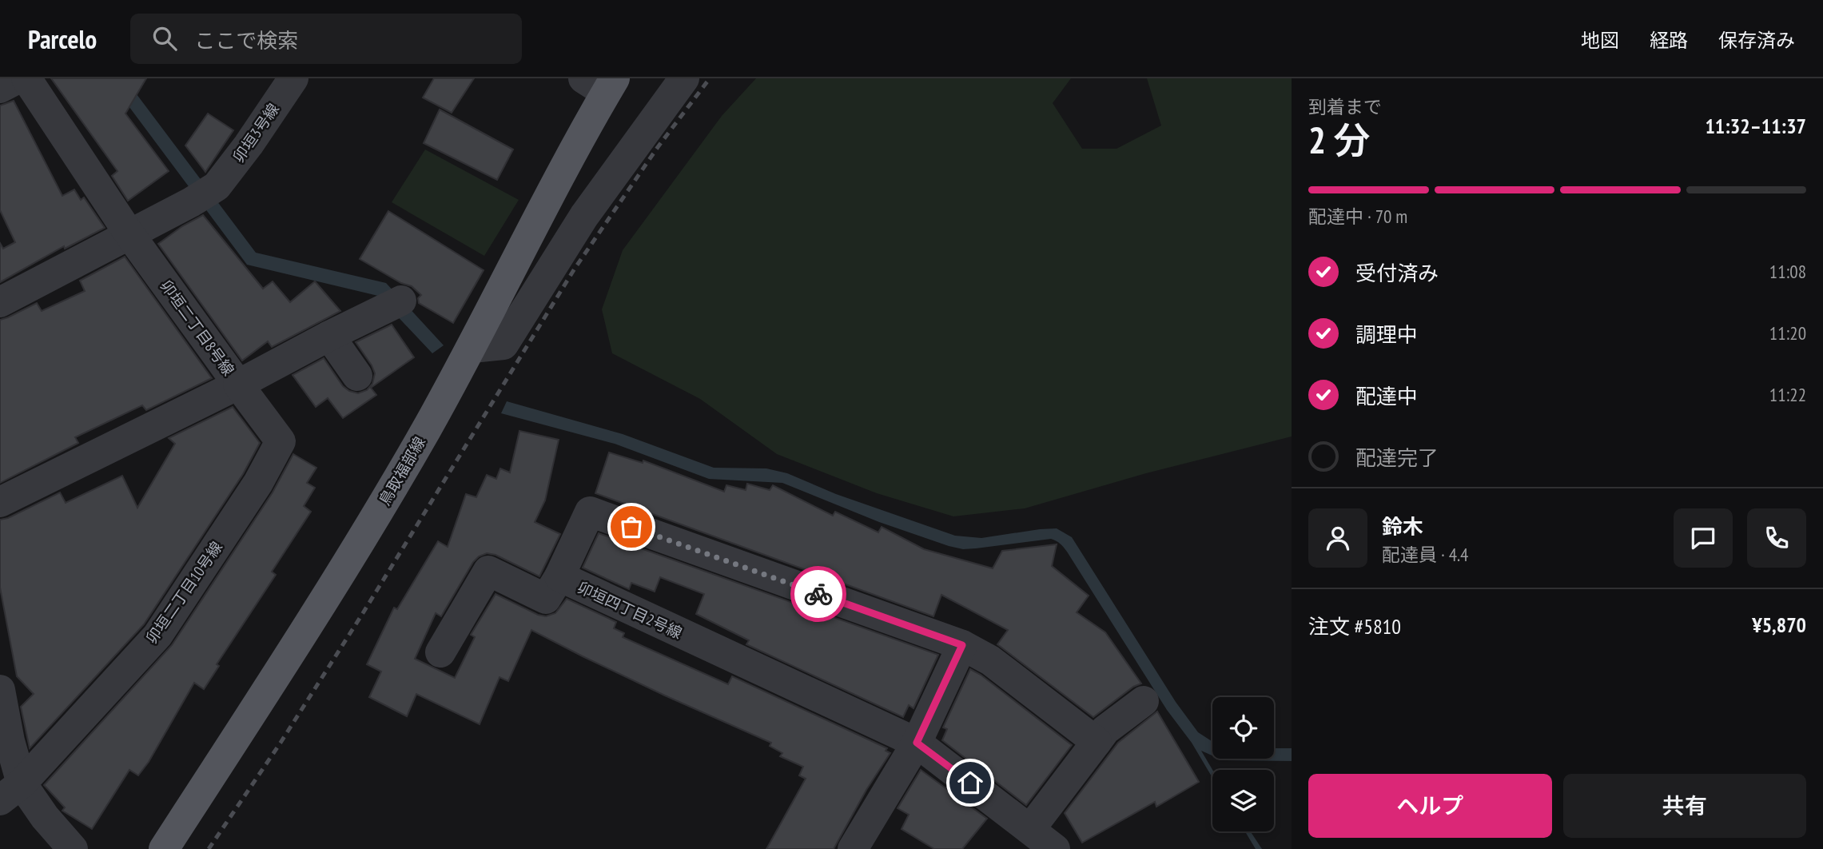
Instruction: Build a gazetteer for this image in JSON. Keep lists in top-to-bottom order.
{
  "streets": {
    "main road": ["鳥取福部線"],
    "street": [
      "卯垣3号線",
      "卯垣二丁目8号線",
      "卯垣二丁目10号線",
      "卯垣四丁目2号線"
    ]
  },
  "crossings": [
    ["卯垣3号線", "卯垣二丁目8号線"],
    ["卯垣二丁目8号線", "卯垣二丁目10号線"]
  ],
  "page": {
    "header": "Parcelo",
    "search": "ここで検索",
    "nav": ["地図", "経路", "保存済み"],
    "heading": ["2 分", "到着まで", "11:32–11:37"],
    "panel": [
      "鈴木",
      "配達員 · 4.4",
      "注文 #5810",
      "¥5,870"
    ],
    "bar": "配達中 · 70 m",
    "list": [
      ["受付済み", "11:08"],
      ["調理中", "11:20"],
      ["配達中", "11:22"],
      "配達完了"
    ],
    "buttons": ["ヘルプ", "共有"]
  }
}
